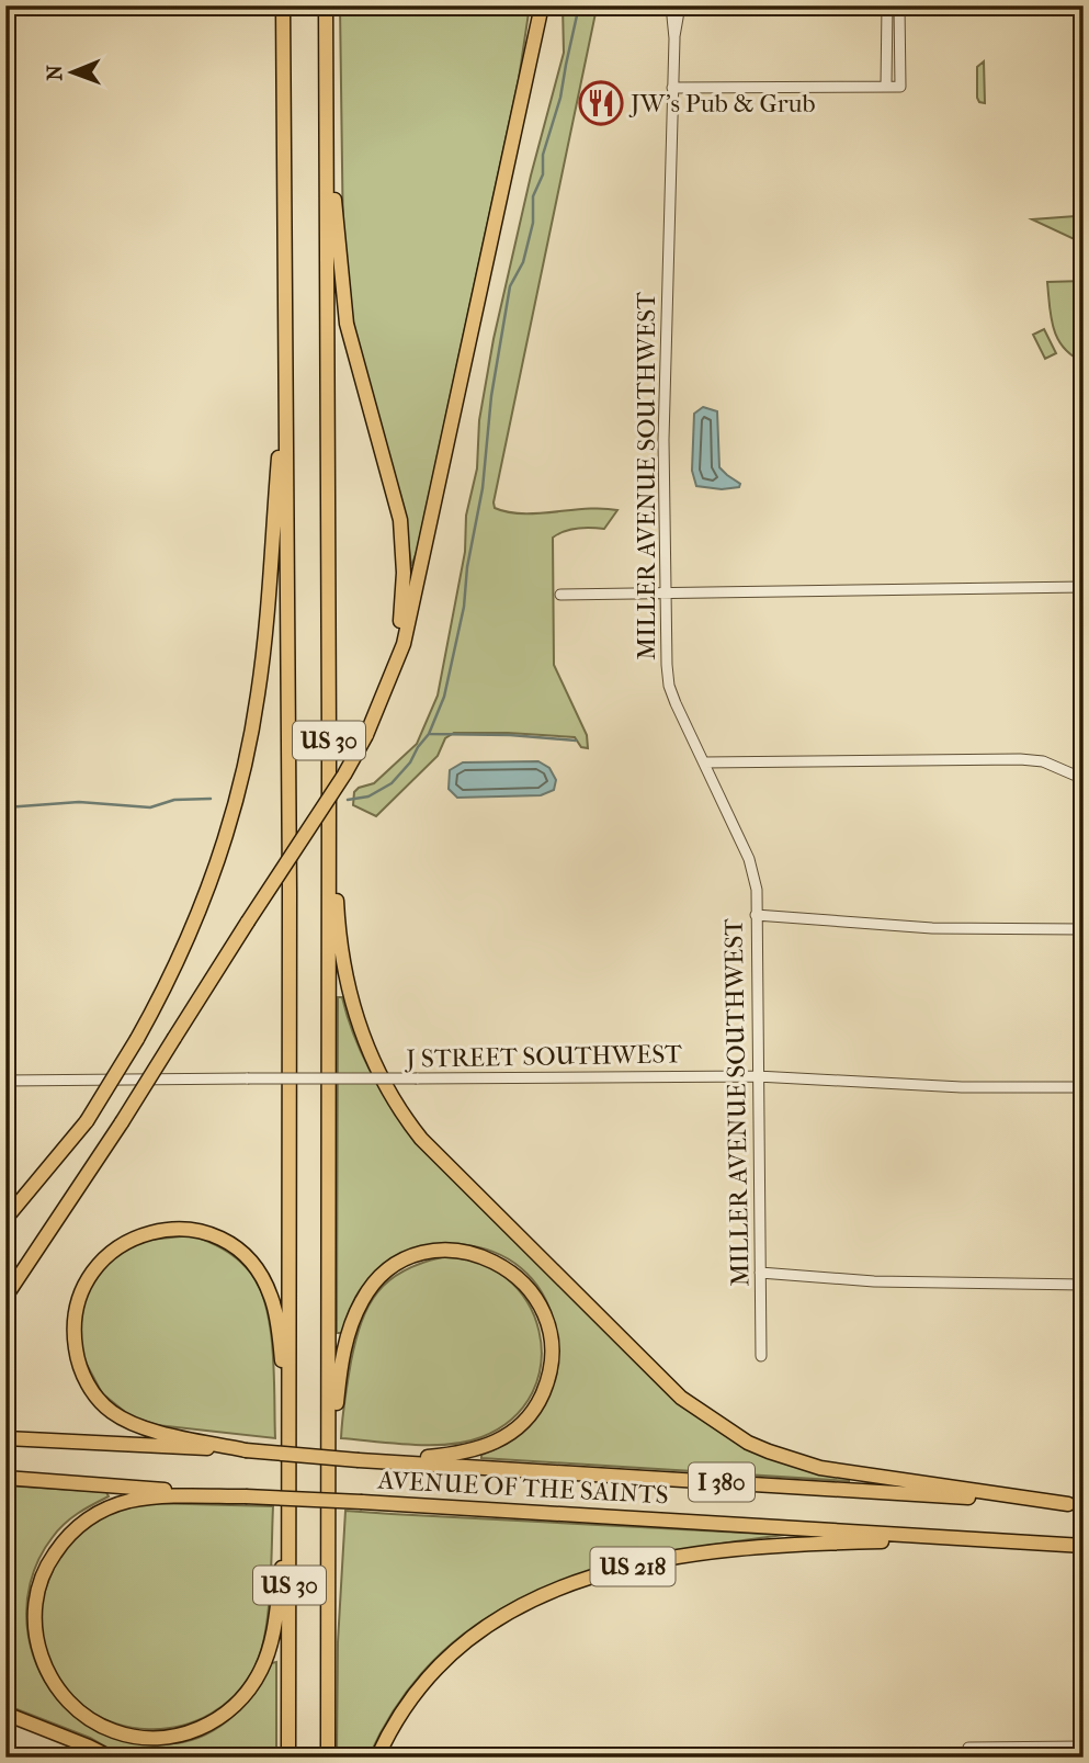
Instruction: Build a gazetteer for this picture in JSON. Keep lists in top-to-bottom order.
{
  "streets": {
    "highway": [
      "US 30",
      "I 380",
      "AVENUE OF THE SAINTS",
      "US 218"
    ],
    "street": ["MILLER AVENUE SOUTHWEST", "J STREET SOUTHWEST"]
  },
  "crossings": [
    ["MILLER AVENUE SOUTHWEST", "J STREET SOUTHWEST"],
    ["AVENUE OF THE SAINTS", "US 218"]
  ],
  "places": {
    "restaurant": ["JW's Pub & Grub"]
  },
  "north": "left"
}
